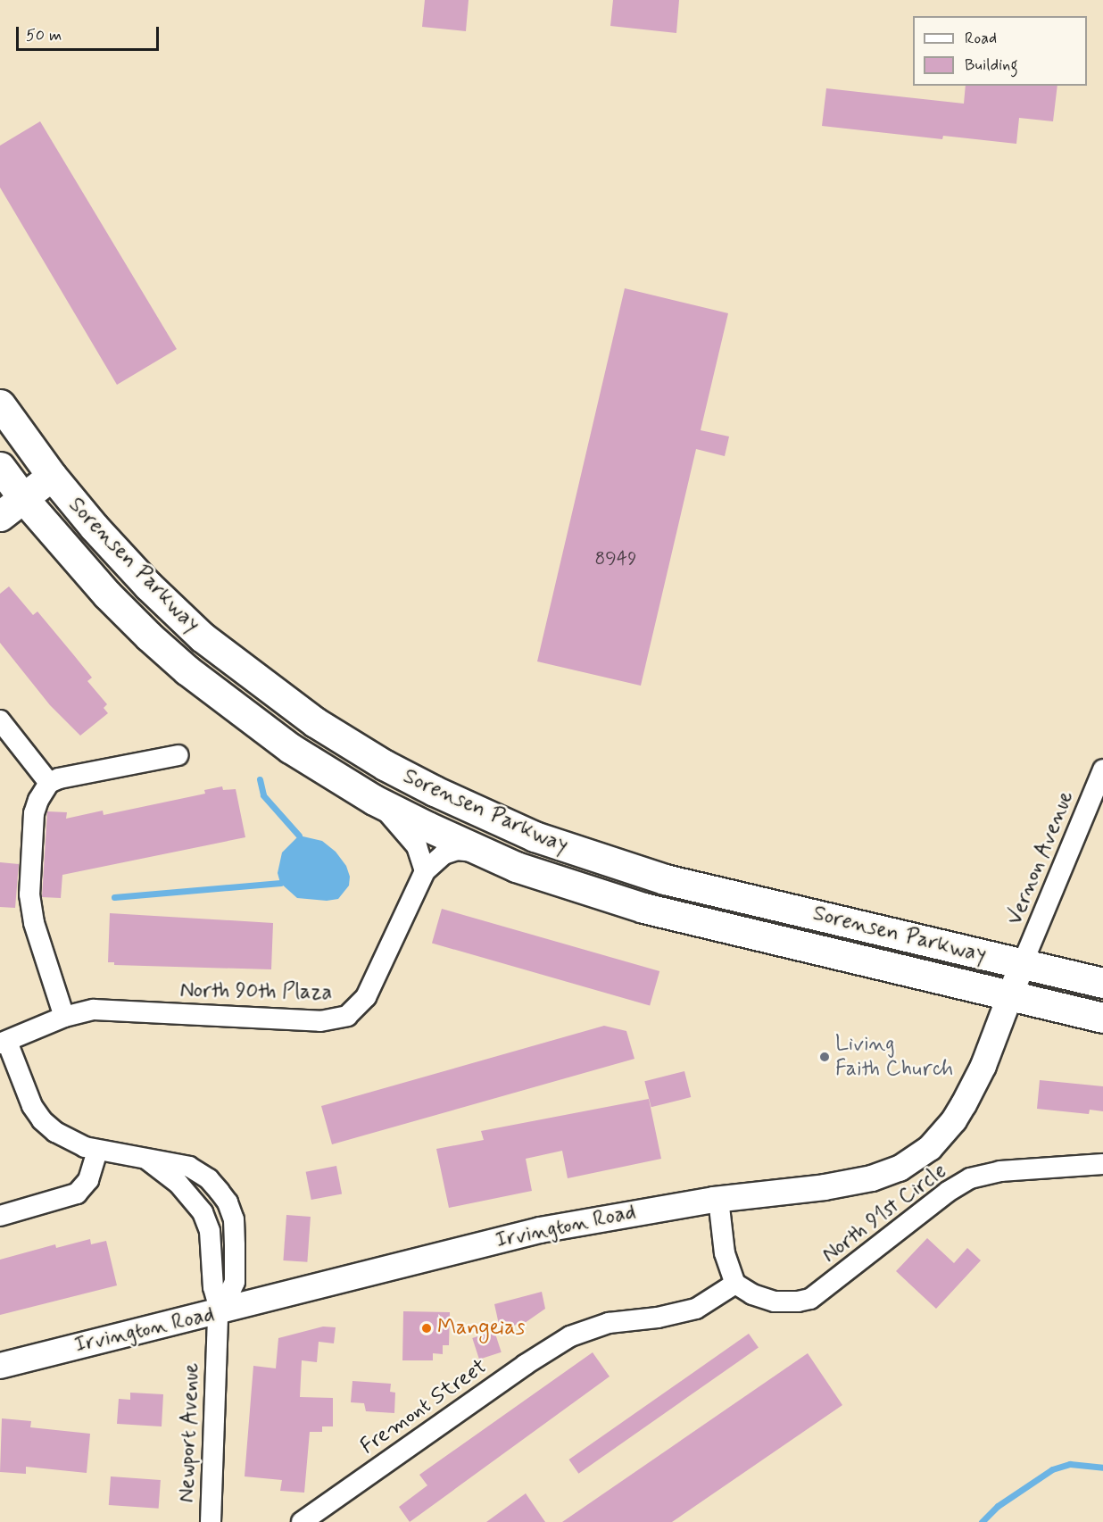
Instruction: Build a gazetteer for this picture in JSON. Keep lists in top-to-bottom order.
{
  "streets": {
    "main road": ["Sorensen Parkway"],
    "street": [
      "Vernon Avenue",
      "North 90th Plaza",
      "North 91st Circle",
      "Irvington Road",
      "Fremont Street",
      "Newport Avenue"
    ]
  },
  "crossings": [
    ["Sorensen Parkway", "Vernon Avenue"],
    ["Sorensen Parkway", "Irvington Road"],
    ["Vernon Avenue", "Irvington Road"],
    ["North 91st Circle", "Fremont Street"],
    ["Irvington Road", "Newport Avenue"]
  ],
  "places": ["Living Faith Church", "Mangeias"],
  "house_numbers": ["8949"],
  "legend": ["Road", "Building"],
  "scale_bar": "50 m"
}
